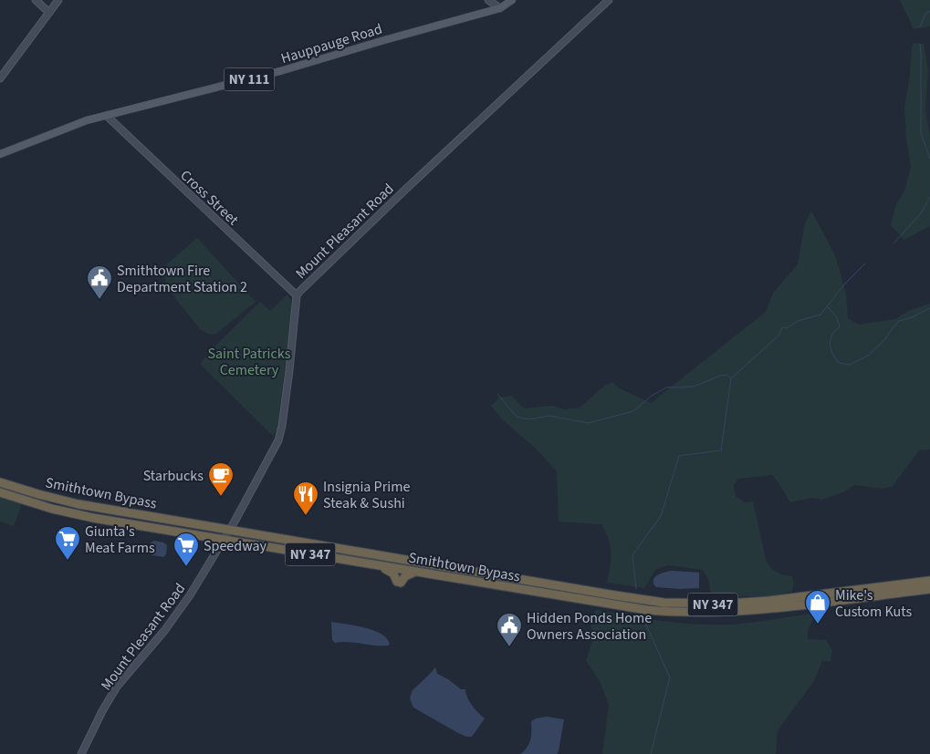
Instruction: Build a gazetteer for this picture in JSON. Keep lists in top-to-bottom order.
{
  "streets": {
    "highway": ["Smithtown Bypass", "NY 347"],
    "main road": ["Hauppauge Road", "NY 111"],
    "street": ["Cross Street", "Mount Pleasant Road"]
  },
  "crossings": [
    ["Hauppauge Road", "Cross Street"],
    ["Cross Street", "Mount Pleasant Road"],
    ["Mount Pleasant Road", "Smithtown Bypass"]
  ],
  "parks": ["Saint Patricks Cemetery"],
  "places": {
    "public building": ["Smithtown Fire Department Station 2", "Hidden Ponds Home Owners Association"],
    "cafe": ["Starbucks"],
    "restaurant": ["Insignia Prime Steak & Sushi"],
    "supermarket": ["Giunta's Meat Farms", "Speedway"],
    "shop": ["Mike's Custom Kuts"]
  }
}
